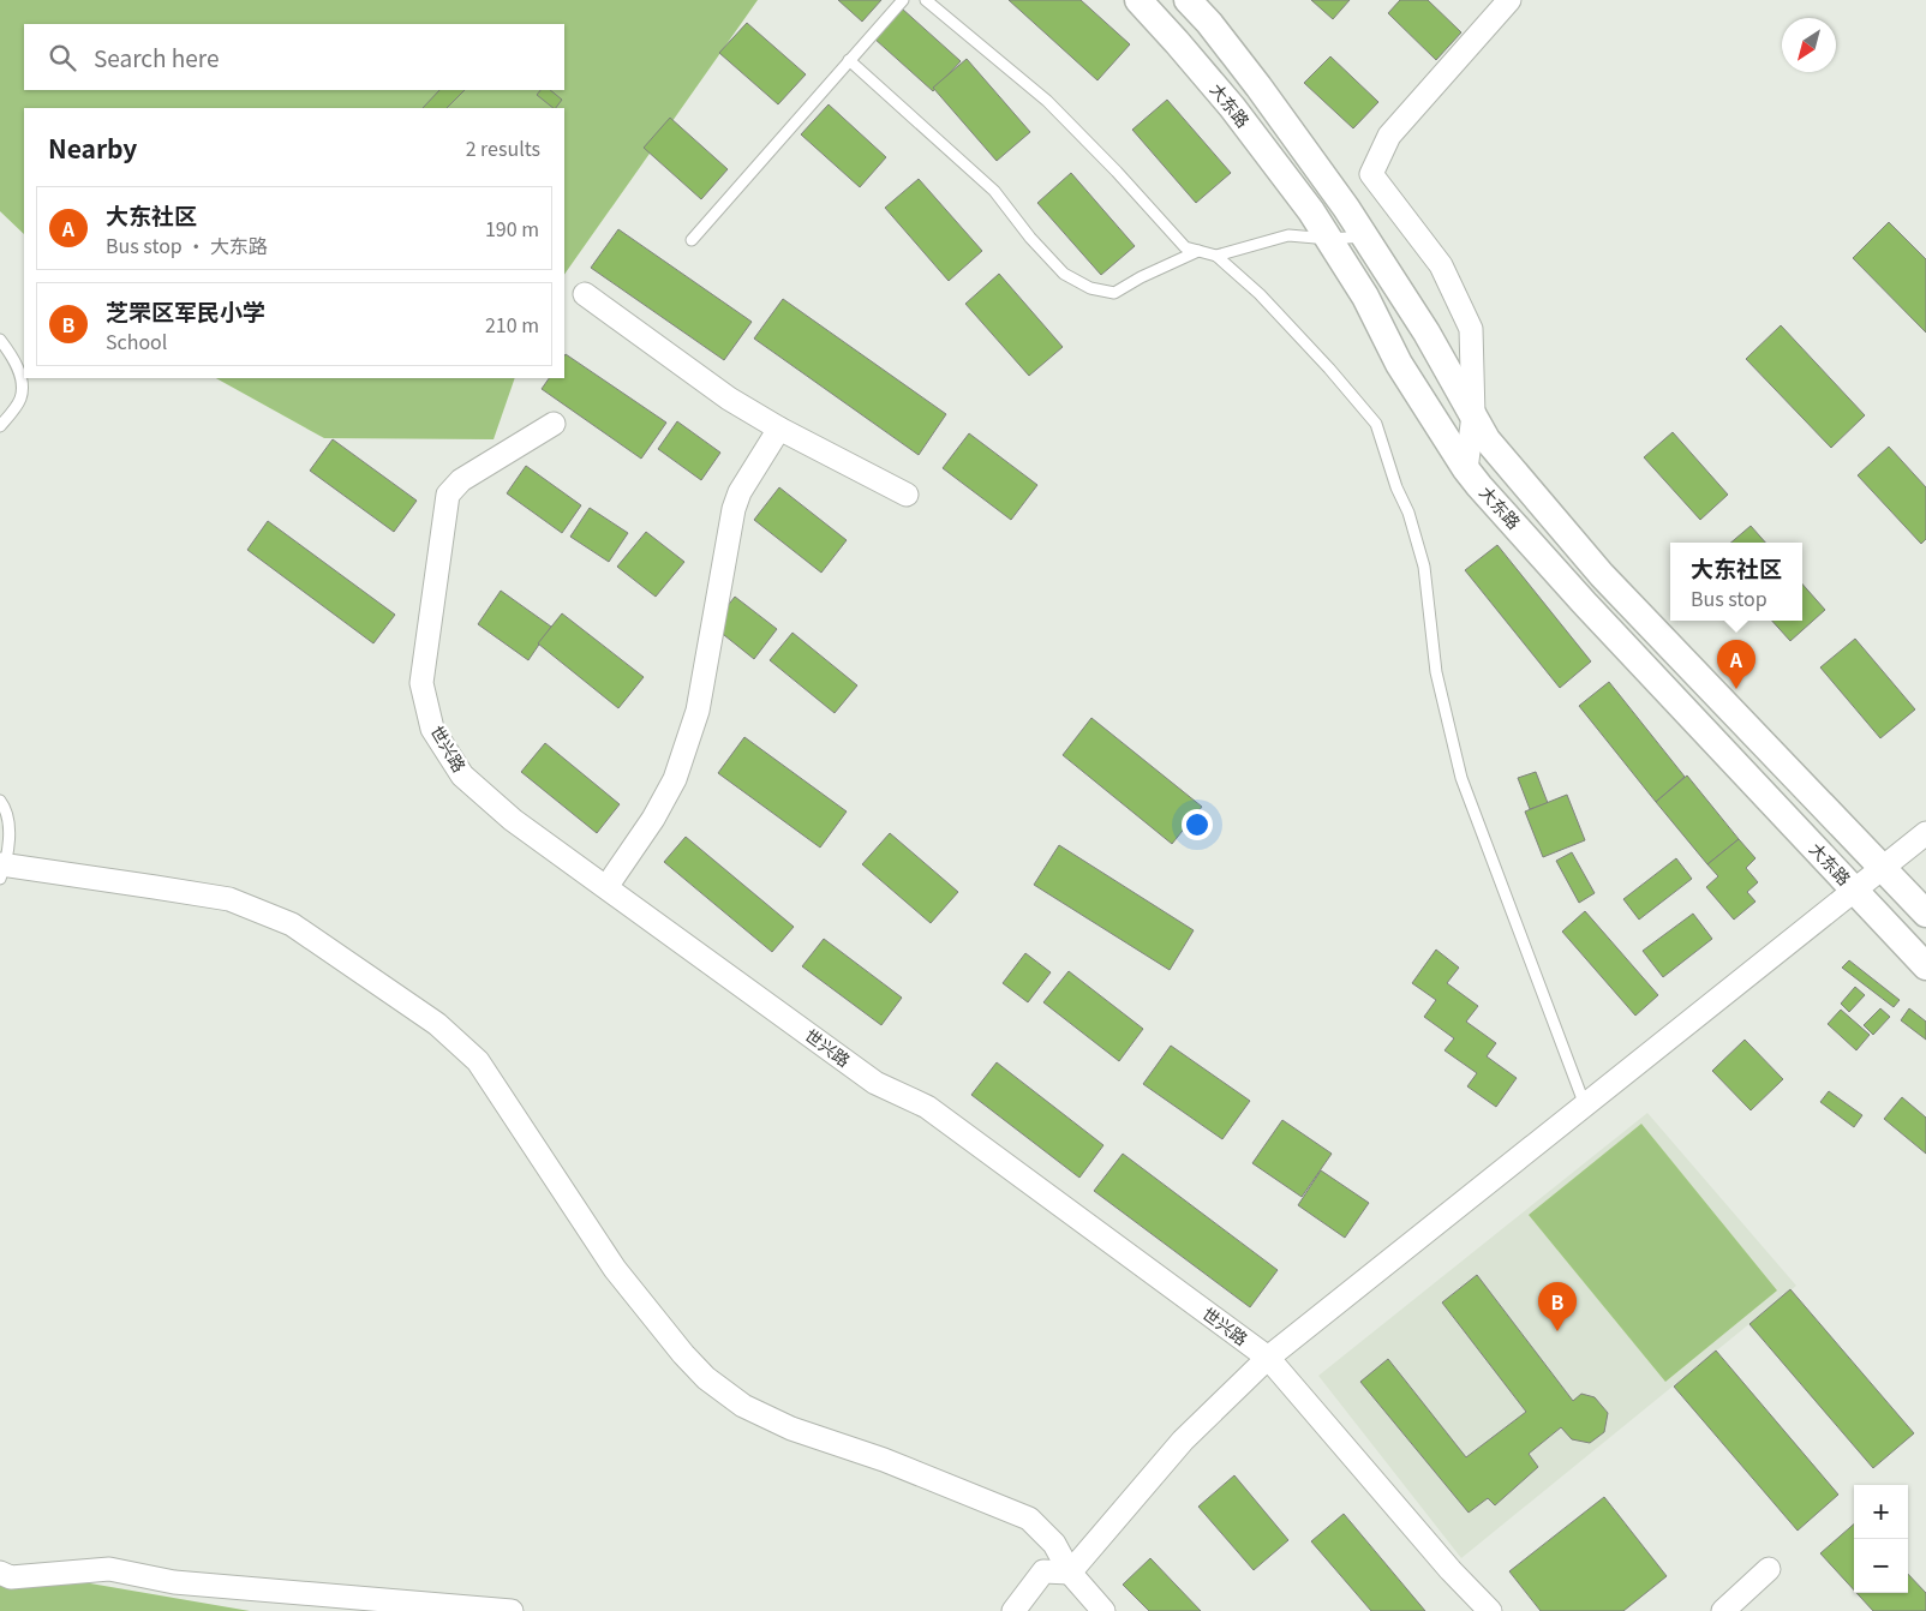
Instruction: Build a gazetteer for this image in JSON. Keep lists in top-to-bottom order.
{
  "streets": {
    "street": ["大东路", "世兴路"]
  },
  "north": "bottom left",
  "page": {
    "search": "Search here",
    "heading": ["Nearby", "2 results"],
    "list": [
      {
        "mark": "A",
        "name": "大东社区",
        "note": "Bus stop · 大东路",
        "value": "190 m"
      },
      {
        "mark": "B",
        "name": "芝罘区军民小学",
        "note": "School",
        "value": "210 m"
      }
    ],
    "popup": ["大东社区", "Bus stop"],
    "pins": ["A", "B"],
    "map_buttons": ["+", "−"]
  }
}
